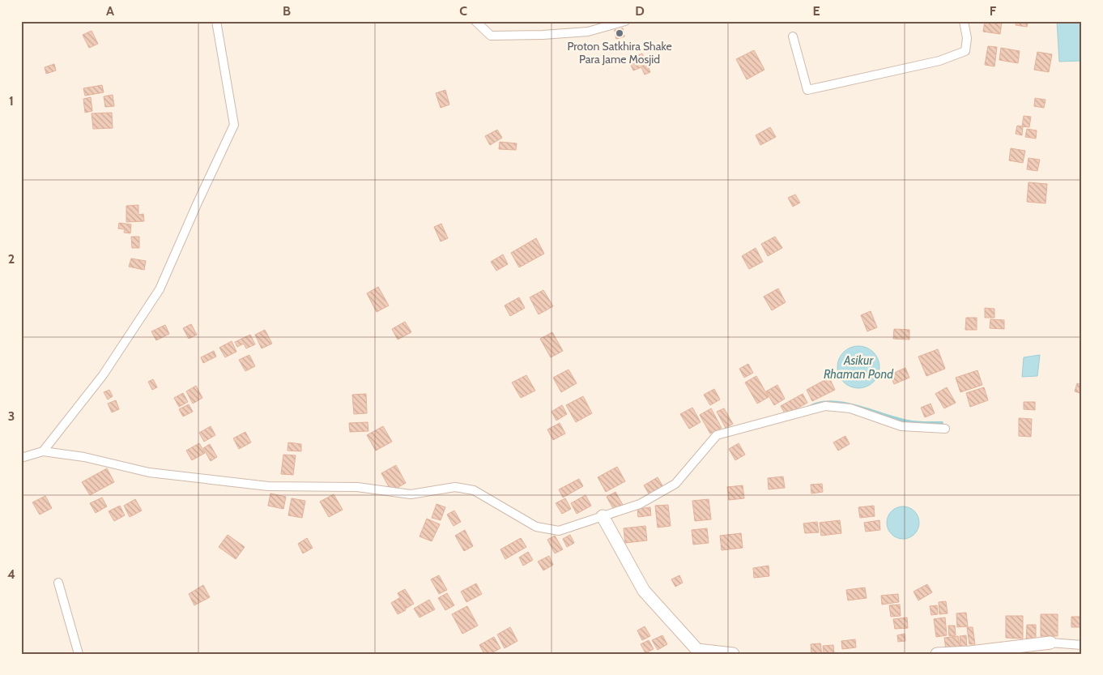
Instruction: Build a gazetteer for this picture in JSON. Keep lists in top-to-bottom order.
{
  "water": ["Asikur Rhaman Pond"],
  "places": ["Proton Satkhira Shake Para Jame Mosjid"],
  "grid": {
    "columns": [
      "A",
      "B",
      "C",
      "D",
      "E",
      "F"
    ],
    "rows": [
      "1",
      "2",
      "3",
      "4"
    ]
  }
}
